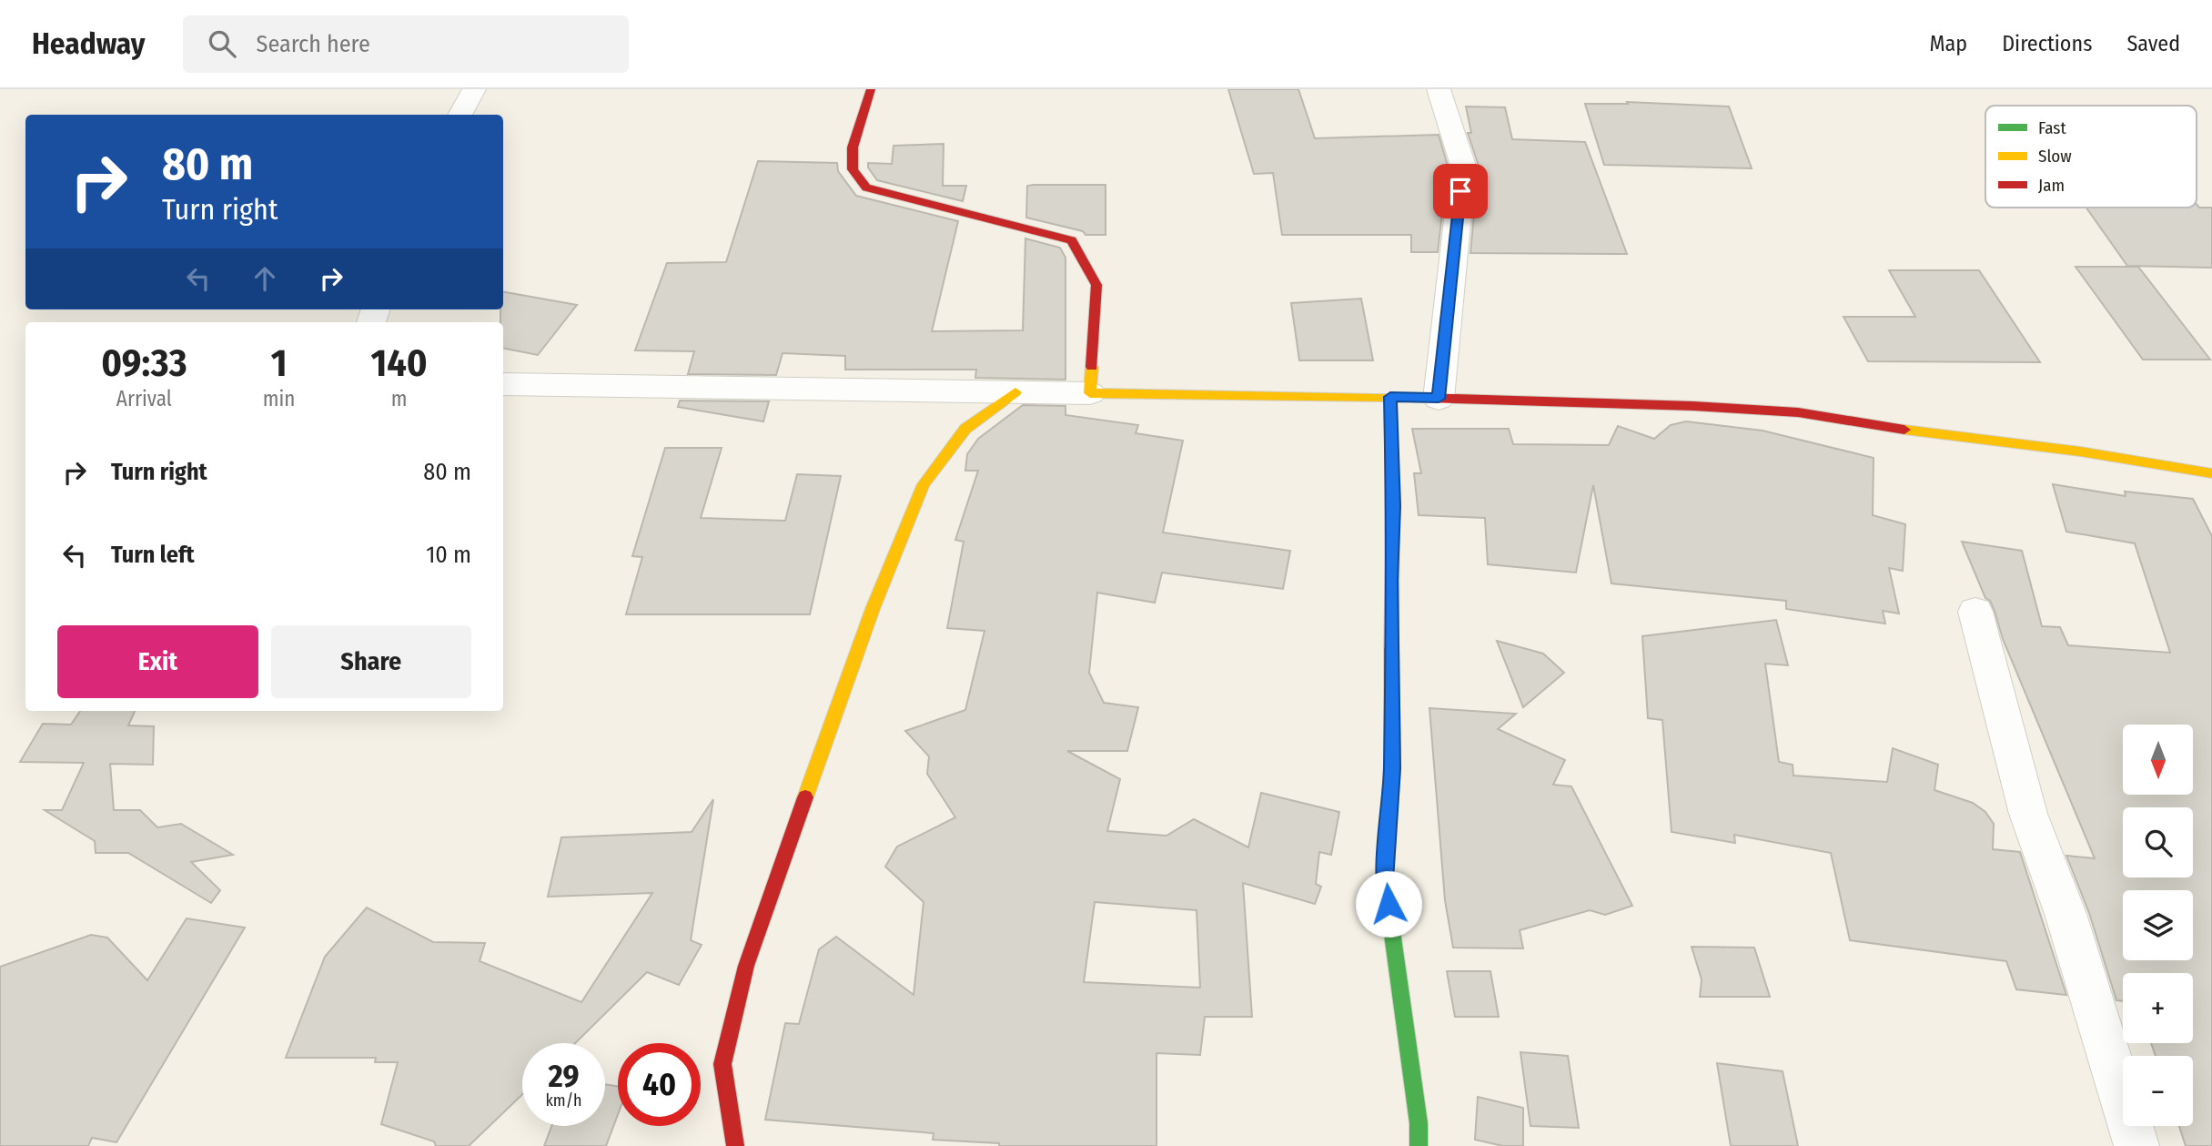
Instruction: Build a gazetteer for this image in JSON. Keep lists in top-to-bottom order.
{
  "legend": ["Fast", "Slow", "Jam"],
  "north": "bottom",
  "page": {
    "header": "Headway",
    "search": "Search here",
    "nav": ["Map", "Directions", "Saved"],
    "turn": ["80 m", "Turn right"],
    "eta": [
      "09:33",
      "Arrival",
      "1",
      "min",
      "140",
      "m"
    ],
    "list": [
      {
        "name": "Turn right",
        "value": "80 m"
      },
      {
        "name": "Turn left",
        "value": "10 m"
      }
    ],
    "buttons": ["Exit", "Share"],
    "map_buttons": ["+", "−"],
    "speed": "29 km/h",
    "limit": "40"
  }
}
